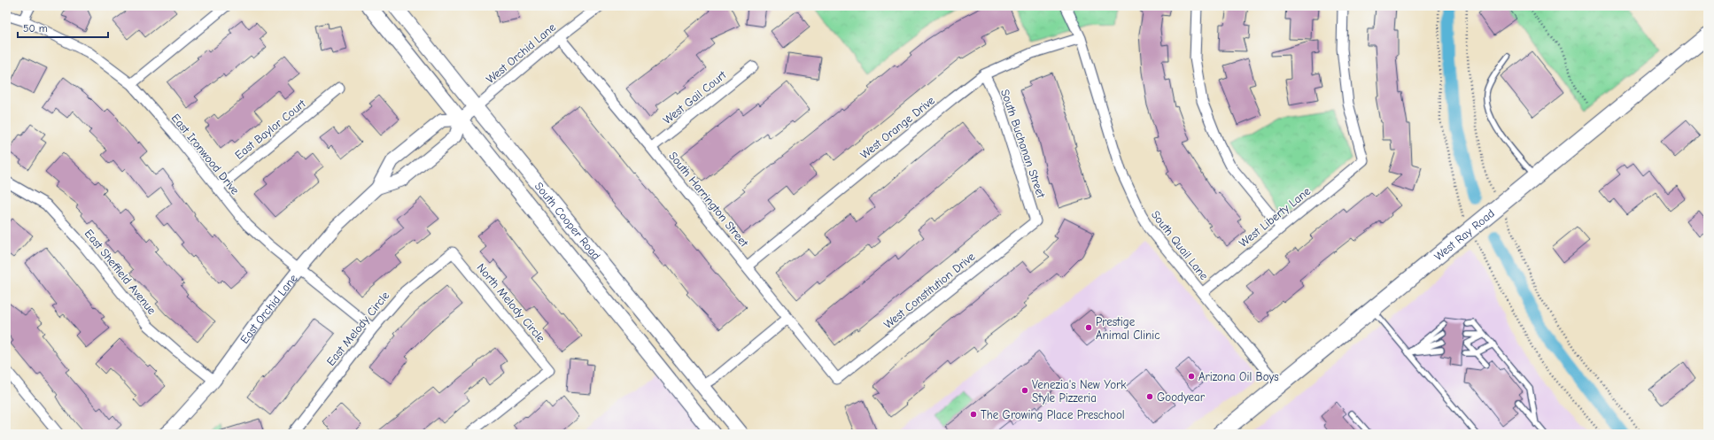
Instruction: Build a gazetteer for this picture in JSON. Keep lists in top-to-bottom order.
{
  "streets": {
    "main road": ["South Cooper Road", "West Ray Road"],
    "street": [
      "West Orchid Lane",
      "West Gail Court",
      "West Orange Drive",
      "East Baylor Court",
      "South Buchanan Street",
      "East Ironwood Drive",
      "South Harrington Street",
      "West Liberty Lane",
      "South Quail Lane",
      "East Sheffield Avenue",
      "West Constitution Drive",
      "North Melody Circle",
      "East Orchid Lane",
      "East Melody Circle"
    ]
  },
  "crossings": [
    ["West Orchid Lane", "South Harrington Street"],
    ["West Orchid Lane", "South Cooper Road"],
    ["West Gail Court", "South Harrington Street"],
    ["West Orange Drive", "South Buchanan Street"],
    ["West Orange Drive", "South Harrington Street"],
    ["West Orange Drive", "South Quail Lane"],
    ["East Baylor Court", "East Ironwood Drive"],
    ["South Buchanan Street", "West Constitution Drive"],
    ["East Ironwood Drive", "East Orchid Lane"],
    ["East Ironwood Drive", "East Melody Circle"],
    ["South Harrington Street", "West Constitution Drive"],
    ["West Liberty Lane", "South Quail Lane"],
    ["South Cooper Road", "East Orchid Lane"],
    ["West Ray Road", "South Quail Lane"],
    ["East Sheffield Avenue", "East Orchid Lane"],
    ["North Melody Circle", "East Melody Circle"]
  ],
  "places": [
    "Prestige Animal Clinic",
    "Arizona Oil Boys",
    "Venezia's New York Style Pizzeria",
    "Goodyear",
    "The Growing Place Preschool"
  ],
  "scale_bar": "50 m"
}
